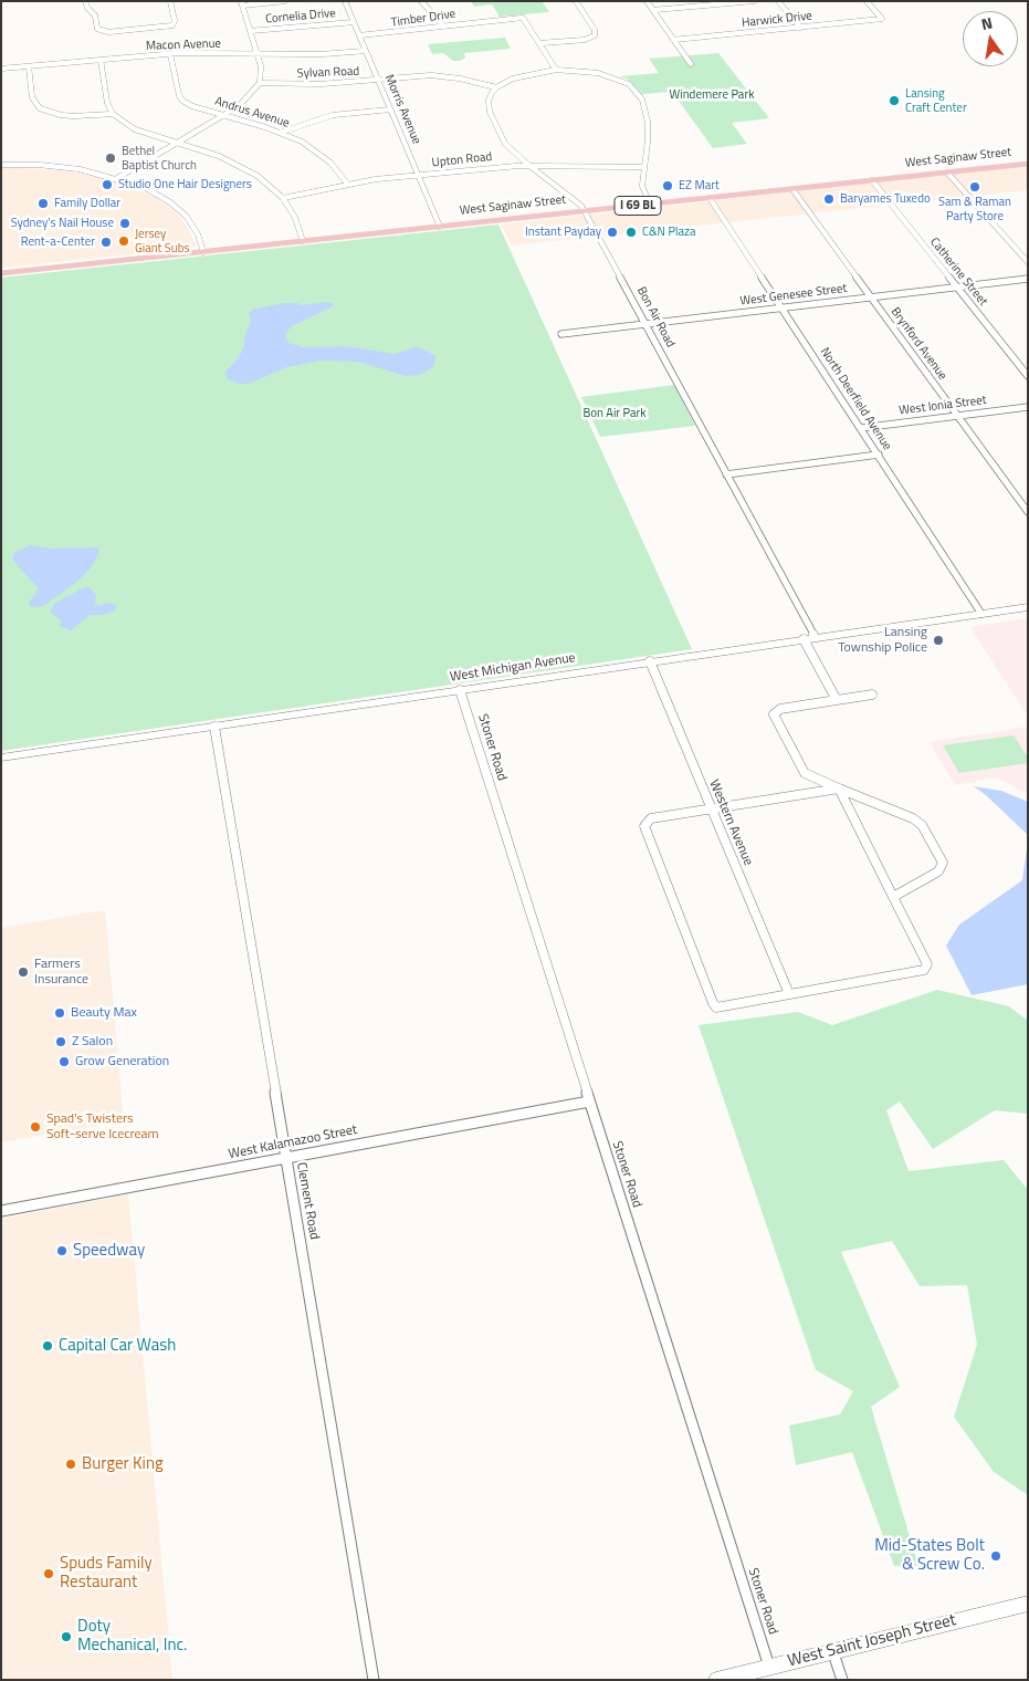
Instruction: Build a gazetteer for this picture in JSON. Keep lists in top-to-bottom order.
{
  "streets": {
    "main road": ["West Saginaw Street", "I 69 BL"],
    "street": [
      "Cornelia Drive",
      "Timber Drive",
      "Harwick Drive",
      "Macon Avenue",
      "Sylvan Road",
      "Morris Avenue",
      "Andrus Avenue",
      "Upton Road",
      "Catherine Street",
      "West Genesee Street",
      "Bon Air Road",
      "Brynford Avenue",
      "North Deerfield Avenue",
      "West Ionia Street",
      "West Michigan Avenue",
      "Stoner Road",
      "Western Avenue",
      "West Kalamazoo Street",
      "Clement Road",
      "West Saint Joseph Street"
    ]
  },
  "crossings": [
    ["Cornelia Drive", "Morris Avenue"],
    ["Timber Drive", "Morris Avenue"],
    ["Macon Avenue", "Morris Avenue"],
    ["Macon Avenue", "Andrus Avenue"],
    ["Sylvan Road", "Morris Avenue"],
    ["Sylvan Road", "Bon Air Road"],
    ["Morris Avenue", "West Saginaw Street"],
    ["Morris Avenue", "Upton Road"],
    ["Andrus Avenue", "Upton Road"],
    ["West Saginaw Street", "Catherine Street"],
    ["West Saginaw Street", "Bon Air Road"],
    ["West Saginaw Street", "Brynford Avenue"],
    ["West Saginaw Street", "North Deerfield Avenue"],
    ["Upton Road", "Bon Air Road"],
    ["Catherine Street", "West Genesee Street"],
    ["West Genesee Street", "Bon Air Road"],
    ["West Genesee Street", "Brynford Avenue"],
    ["West Genesee Street", "North Deerfield Avenue"],
    ["Bon Air Road", "West Michigan Avenue"],
    ["Brynford Avenue", "West Ionia Street"],
    ["North Deerfield Avenue", "West Ionia Street"],
    ["North Deerfield Avenue", "West Michigan Avenue"],
    ["West Michigan Avenue", "Stoner Road"],
    ["West Michigan Avenue", "Western Avenue"],
    ["West Michigan Avenue", "Clement Road"],
    ["Stoner Road", "West Kalamazoo Street"],
    ["Stoner Road", "West Saint Joseph Street"],
    ["West Kalamazoo Street", "Clement Road"]
  ],
  "parks": ["Windemere Park", "Bon Air Park"],
  "places": [
    "Lansing Craft Center",
    "Bethel Baptist Church",
    "Studio One Hair Designers",
    "EZ Mart",
    "Sam & Raman Party Store",
    "Baryames Tuxedo",
    "Family Dollar",
    "Sydney's Nail House",
    "Instant Payday",
    "C&N Plaza",
    "Jersey Giant Subs",
    "Rent-a-Center",
    "Lansing Township Police",
    "Farmers Insurance",
    "Beauty Max",
    "Z Salon",
    "Grow Generation",
    "Spad's Twisters Soft-serve Icecream",
    "Speedway",
    "Capital Car Wash",
    "Burger King",
    "Mid-States Bolt & Screw Co.",
    "Spuds Family Restaurant",
    "Doty Mechanical, Inc."
  ],
  "north": "top"
}
